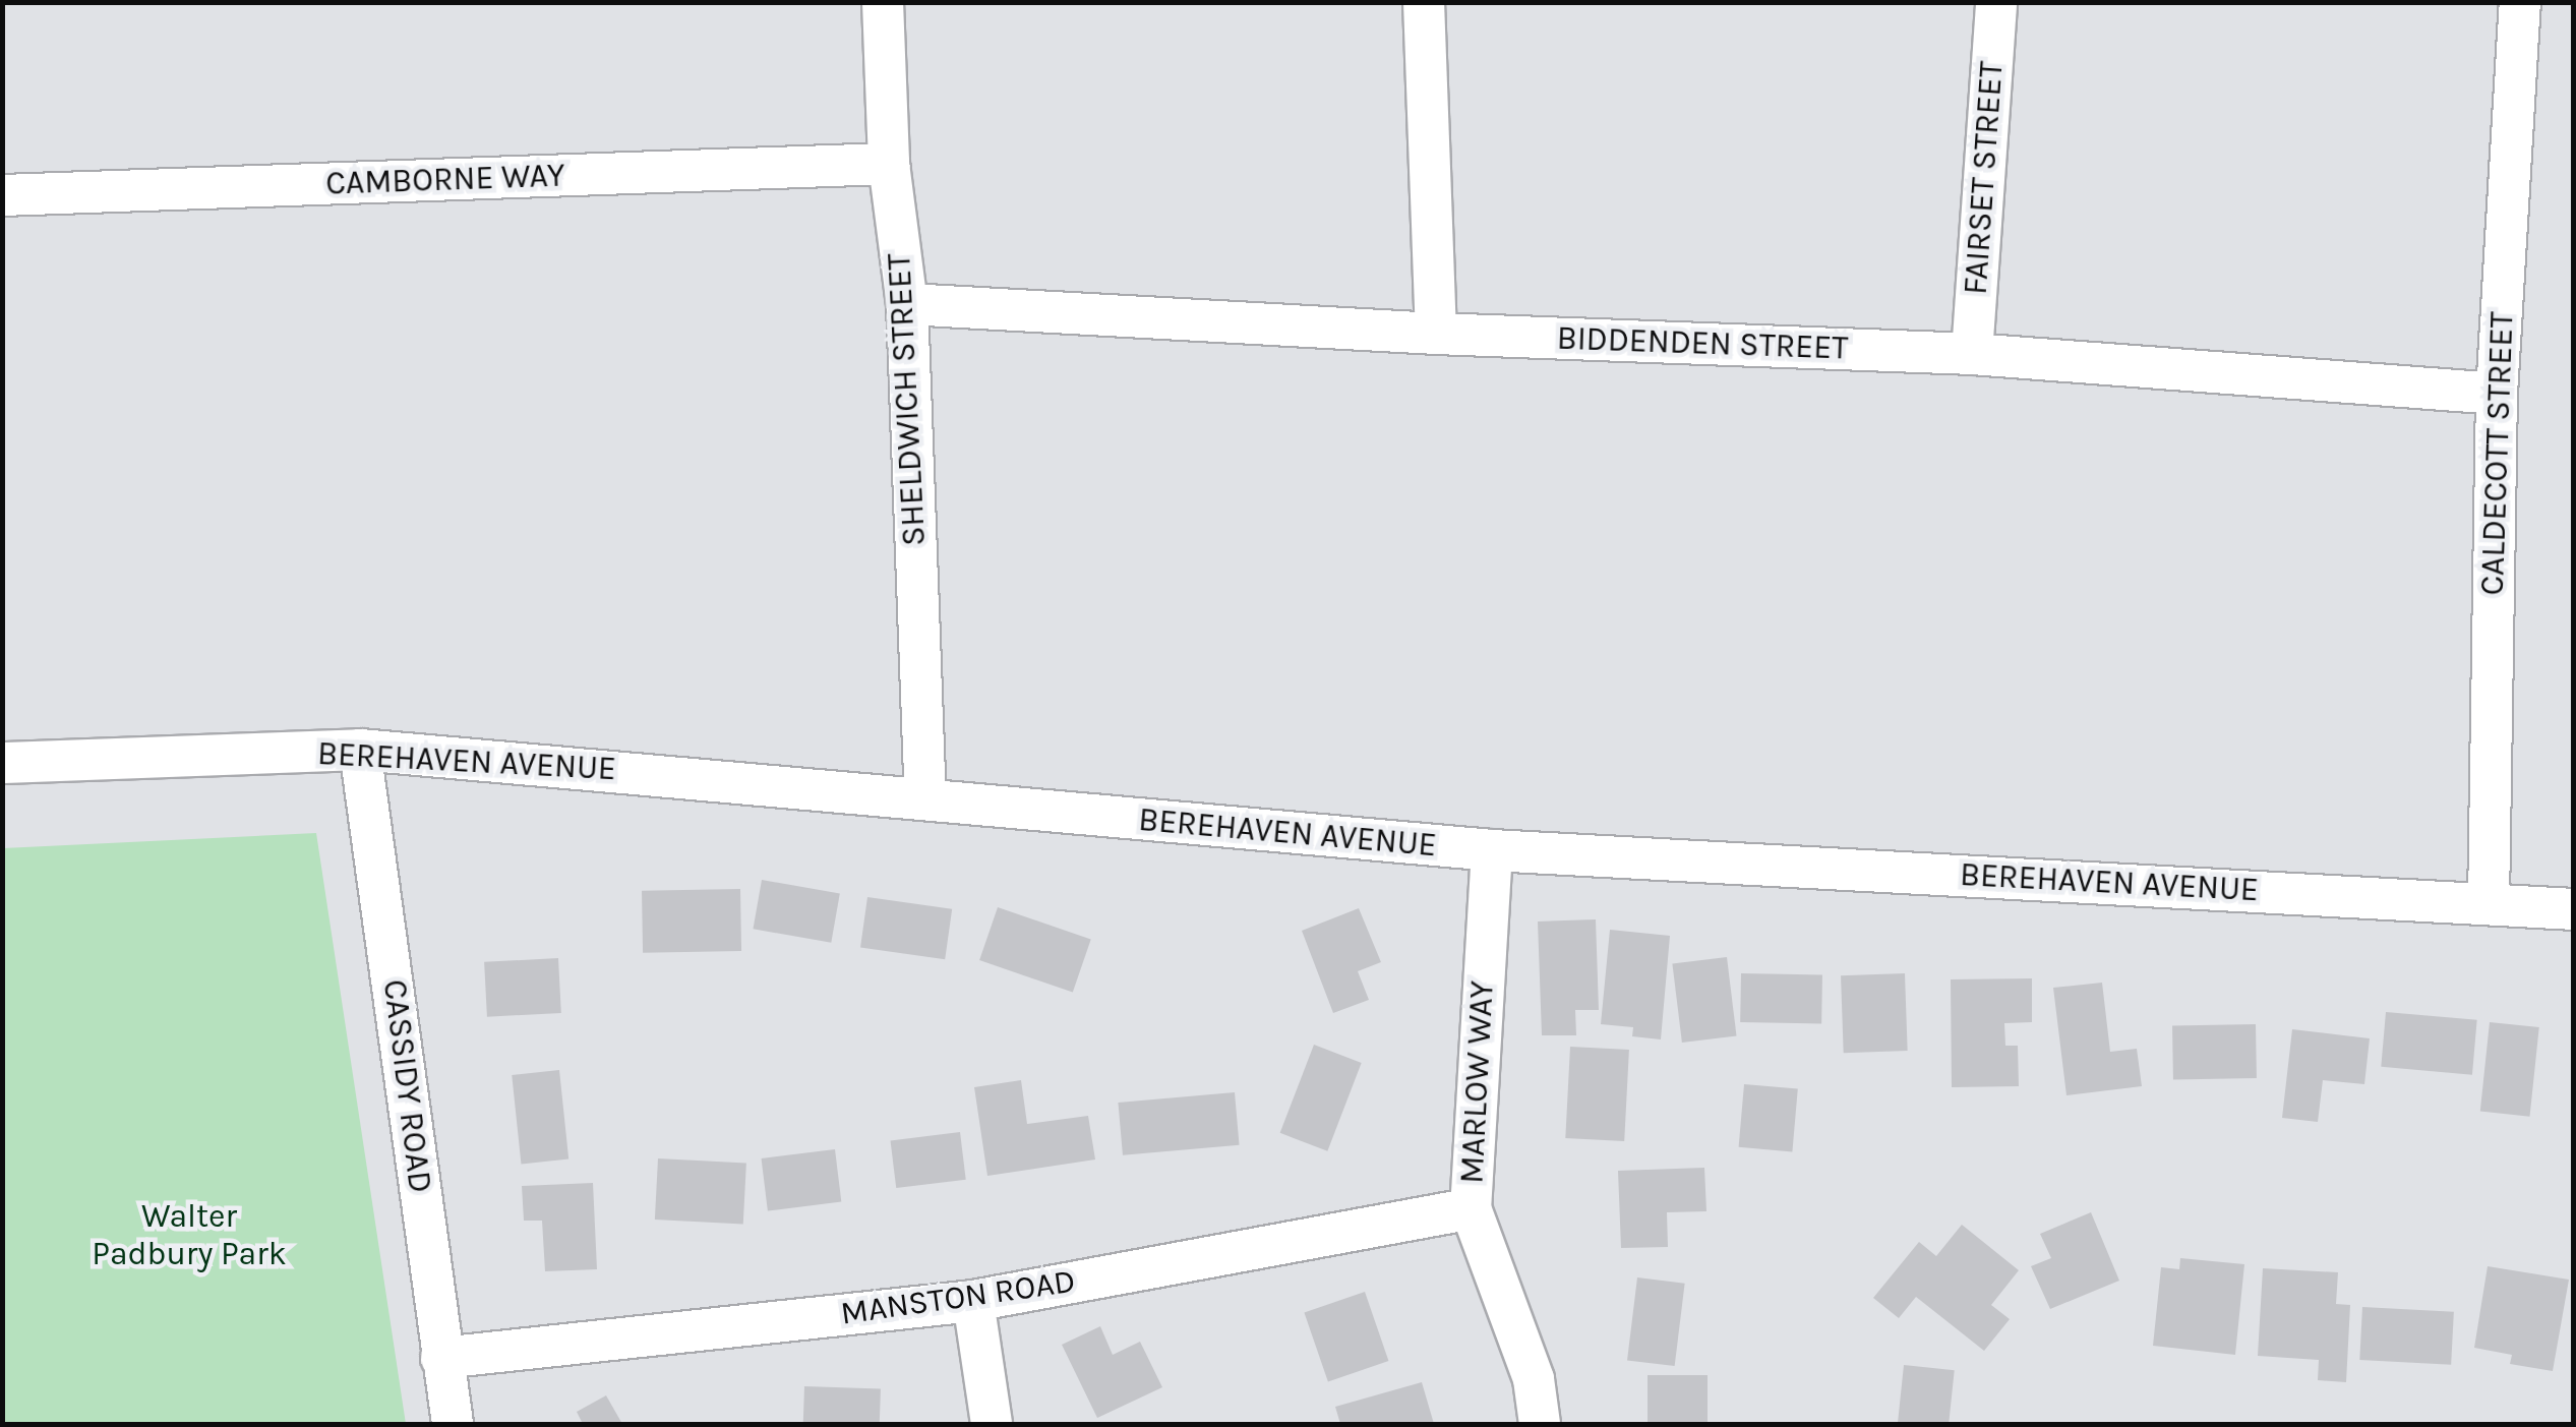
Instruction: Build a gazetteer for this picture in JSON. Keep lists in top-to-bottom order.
{
  "streets": {
    "street": [
      "FAIRSET STREET",
      "CAMBORNE WAY",
      "BIDDENDEN STREET",
      "SHELDWICH STREET",
      "CALDECOTT STREET",
      "BEREHAVEN AVENUE",
      "MARLOW WAY",
      "CASSIDY ROAD",
      "MANSTON ROAD"
    ]
  },
  "crossings": [
    ["FAIRSET STREET", "BIDDENDEN STREET"],
    ["CAMBORNE WAY", "SHELDWICH STREET"],
    ["BIDDENDEN STREET", "SHELDWICH STREET"],
    ["BIDDENDEN STREET", "CALDECOTT STREET"],
    ["SHELDWICH STREET", "BEREHAVEN AVENUE"],
    ["CALDECOTT STREET", "BEREHAVEN AVENUE"],
    ["BEREHAVEN AVENUE", "MARLOW WAY"],
    ["BEREHAVEN AVENUE", "CASSIDY ROAD"],
    ["MARLOW WAY", "MANSTON ROAD"],
    ["CASSIDY ROAD", "MANSTON ROAD"]
  ],
  "parks": ["Walter Padbury Park"]
}
